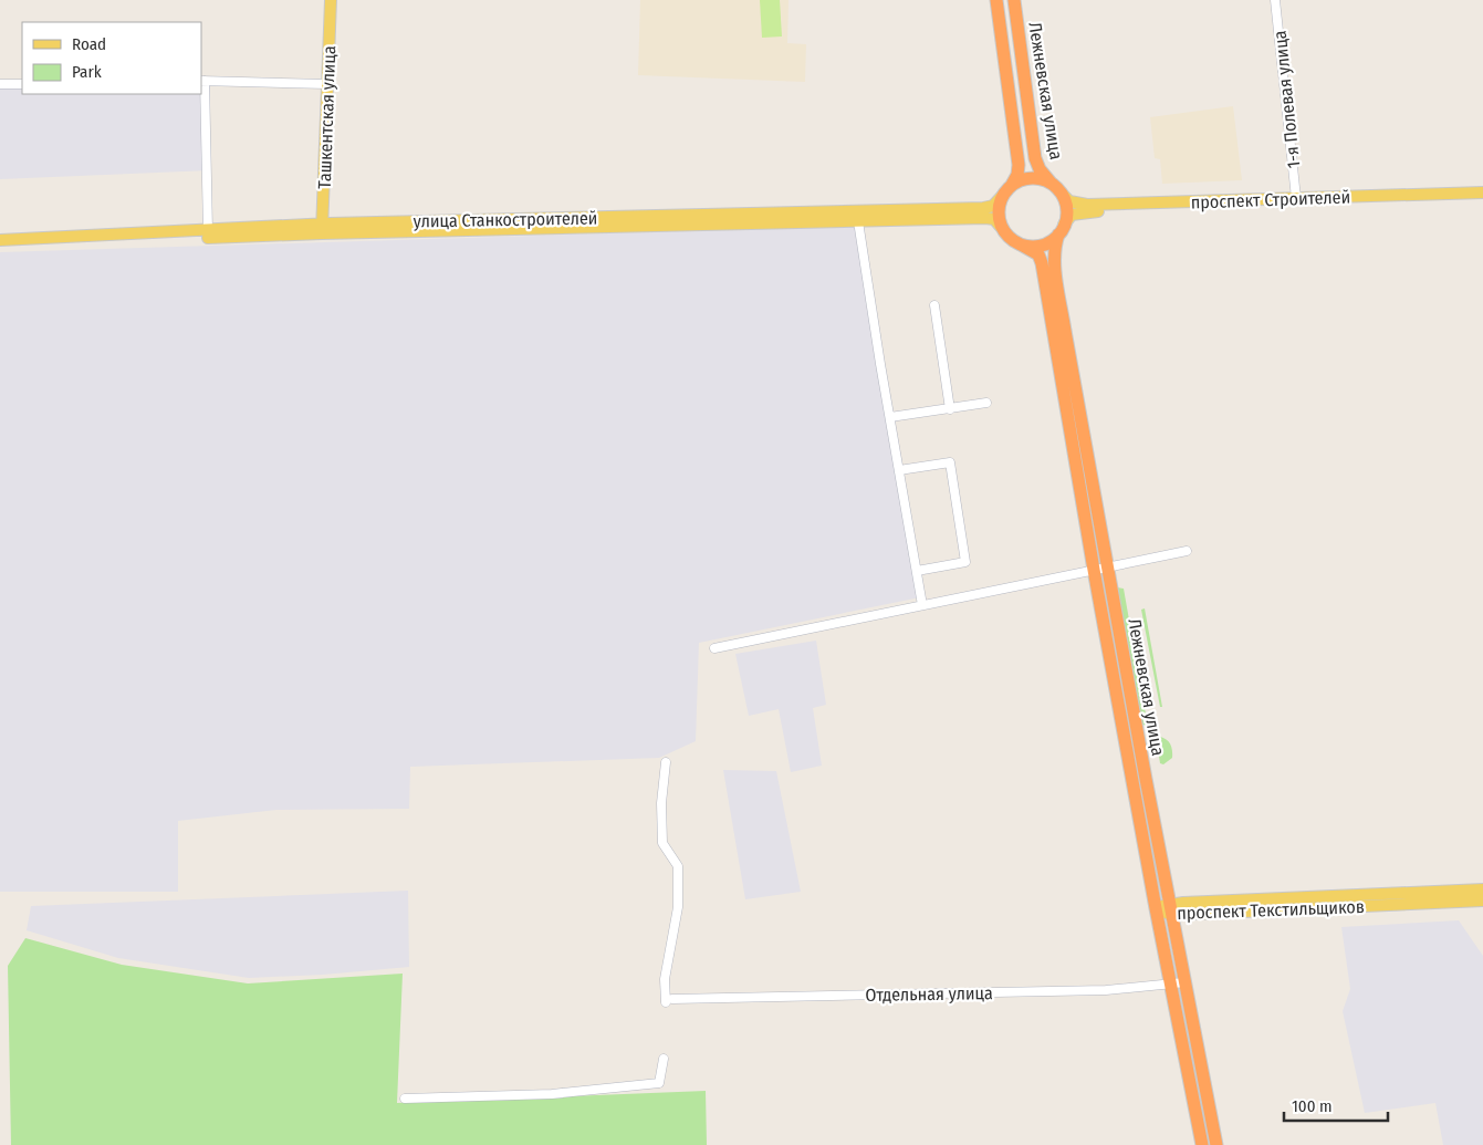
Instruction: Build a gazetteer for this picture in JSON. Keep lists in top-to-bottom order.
{
  "streets": {
    "highway": ["Лежневская улица"],
    "main road": [
      "Ташкентская улица",
      "проспект Строителей",
      "улица Станкостроителей",
      "проспект Текстильщиков"
    ],
    "street": ["1-я Полевая улица", "Отдельная улица"]
  },
  "crossings": [
    ["Лежневская улица", "проспект Строителей"],
    ["Лежневская улица", "улица Станкостроителей"],
    ["Лежневская улица", "проспект Текстильщиков"],
    ["Лежневская улица", "Отдельная улица"],
    ["1-я Полевая улица", "проспект Строителей"],
    ["Ташкентская улица", "улица Станкостроителей"],
    ["проспект Строителей", "улица Станкостроителей"]
  ],
  "legend": ["Road", "Park"],
  "scale_bar": "100 m"
}
